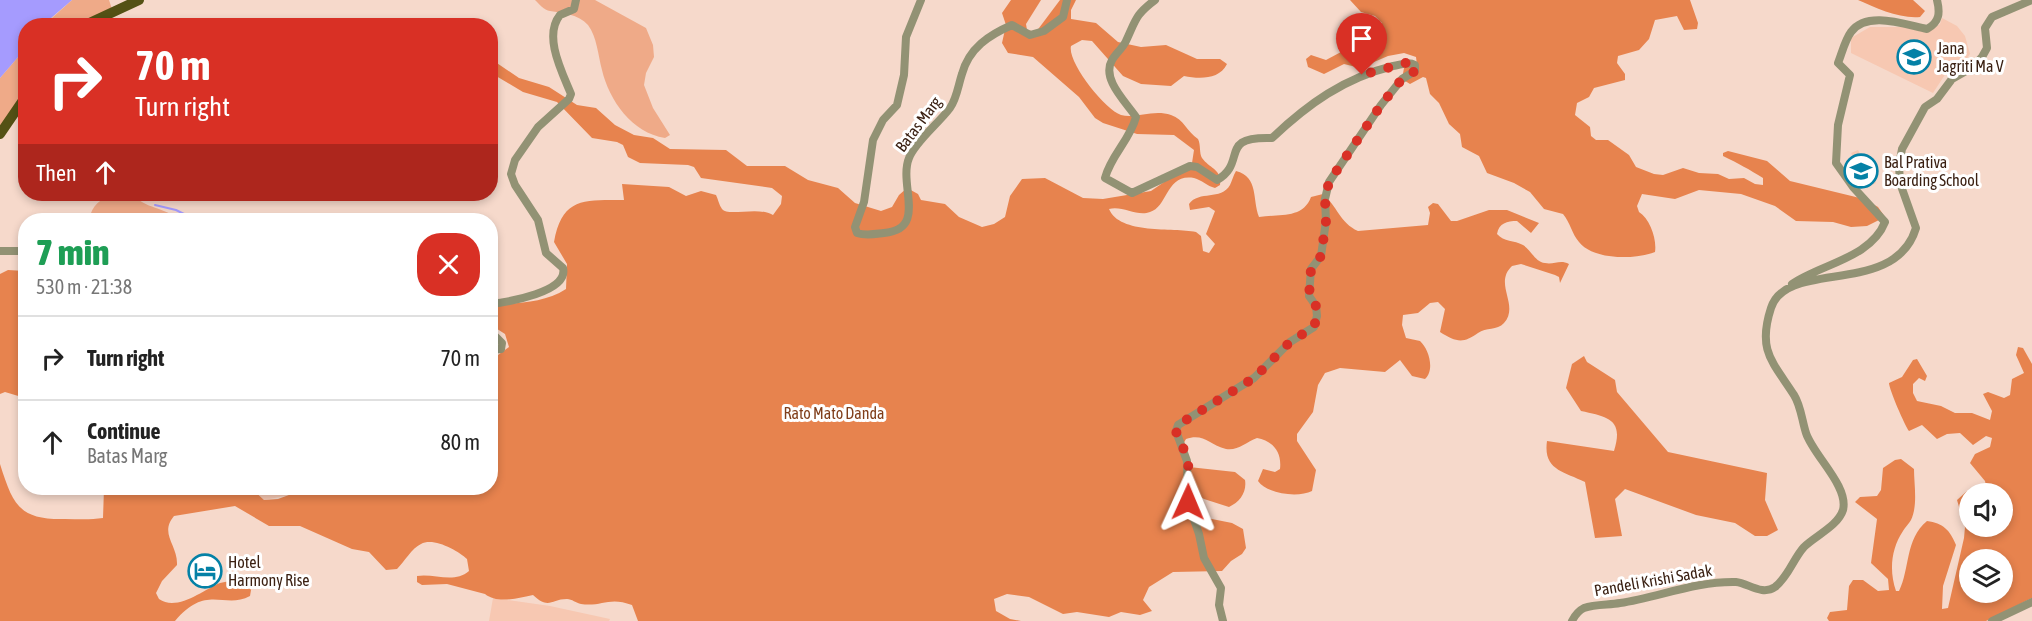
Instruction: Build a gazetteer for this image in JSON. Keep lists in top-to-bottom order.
{
  "streets": {
    "street": ["Batas Marg", "Pandeli Krishi Sadak"]
  },
  "parks": ["Rato Mato Danda"],
  "places": {
    "school or university": ["Jana Jagriti Ma V", "Bal Prativa Boarding School"],
    "hotel": ["Hotel Harmony Rise"]
  },
  "page": {
    "turn": ["70 m", "Turn right"],
    "then": "Then",
    "heading": ["7 min", "530 m · 21:38"],
    "list": [
      {
        "name": "Turn right",
        "value": "70 m"
      },
      {
        "name": "Continue",
        "note": "Batas Marg",
        "value": "80 m"
      }
    ]
  }
}
